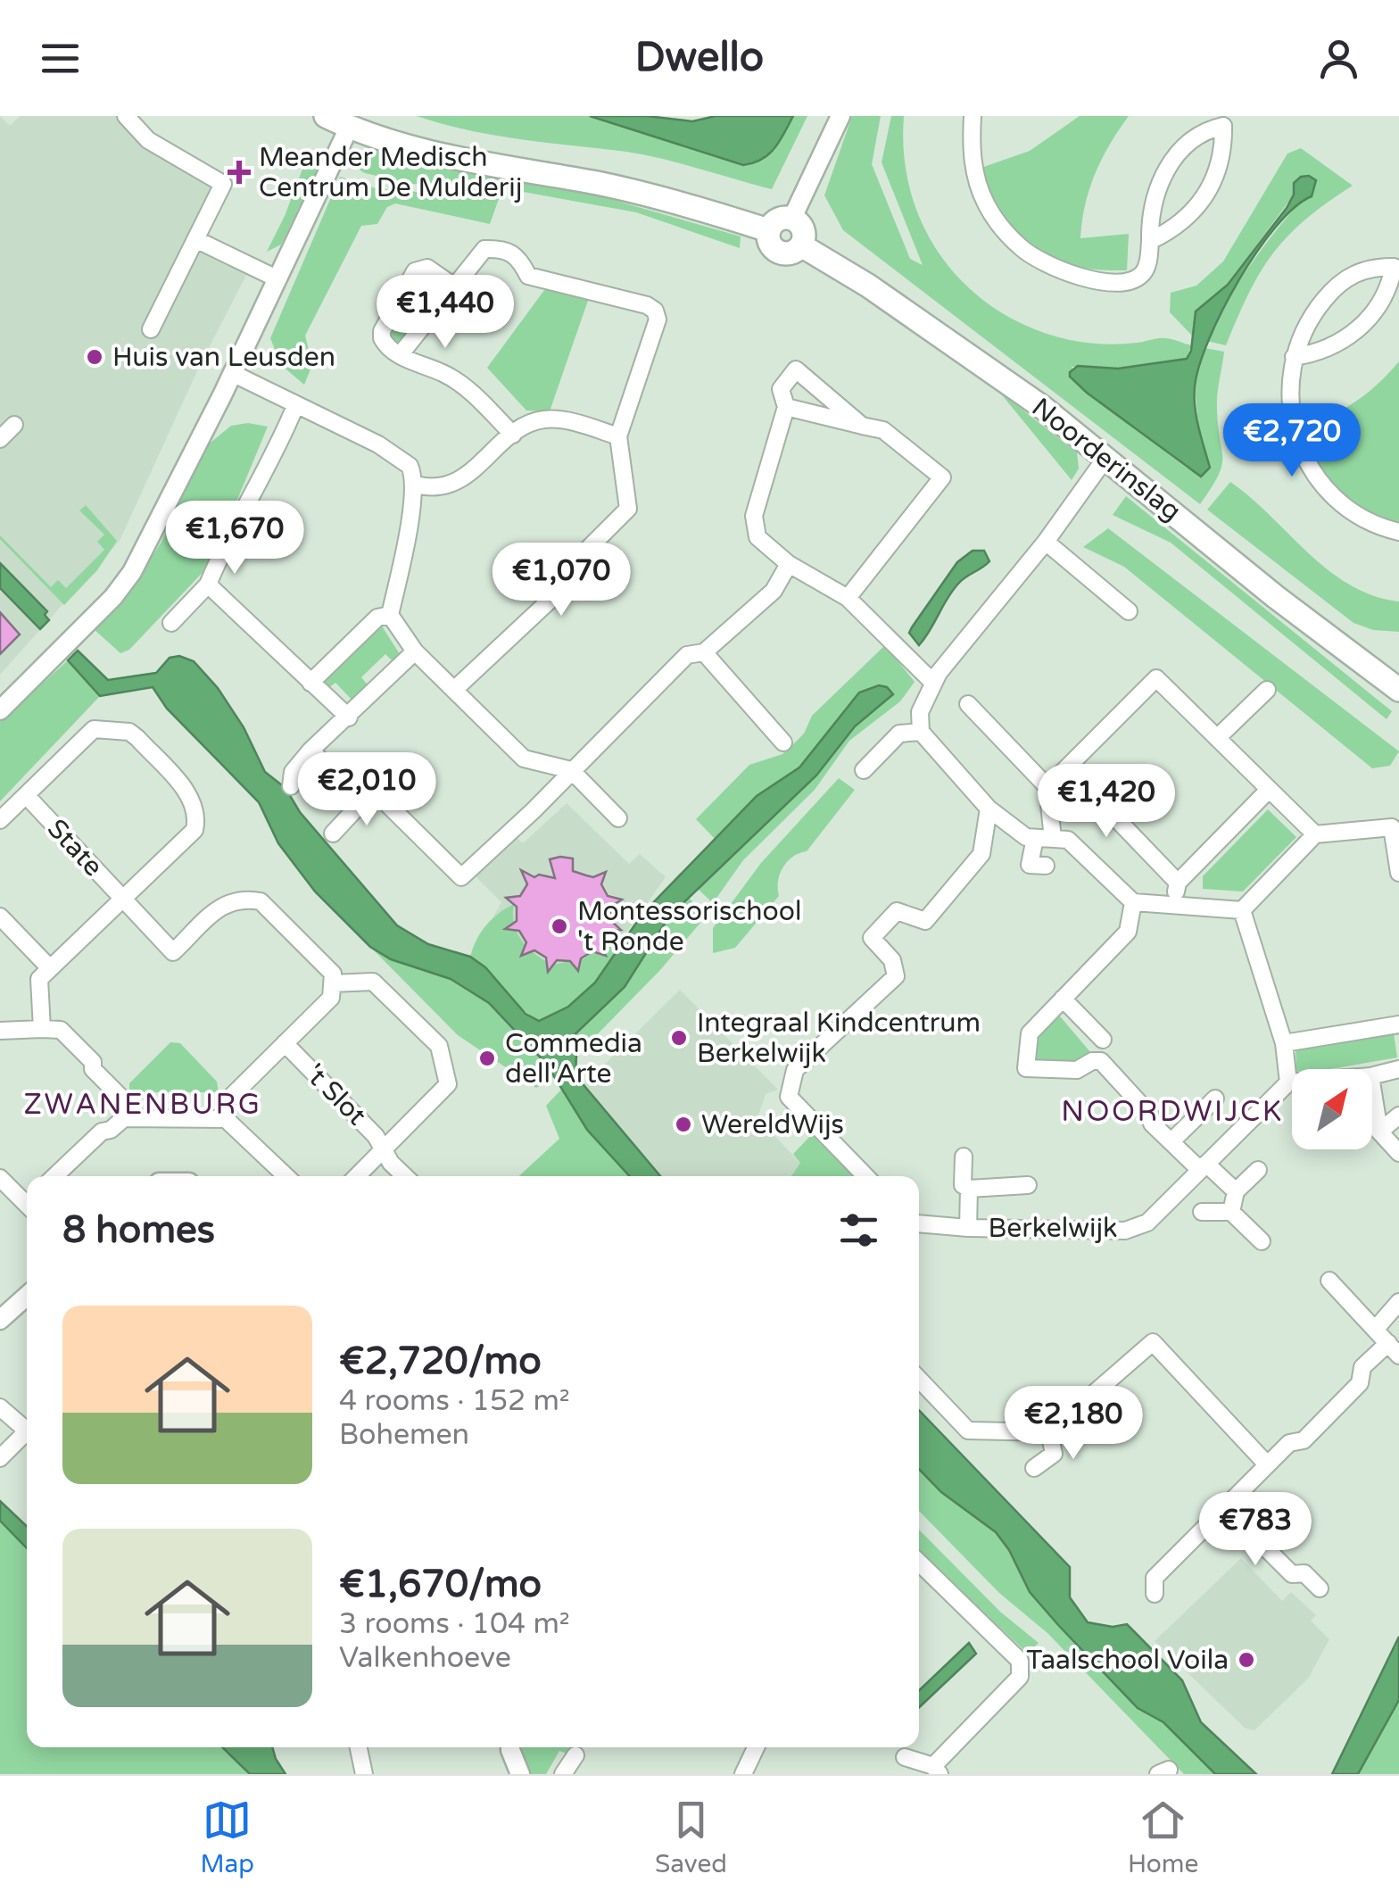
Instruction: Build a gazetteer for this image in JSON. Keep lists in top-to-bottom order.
{
  "streets": {
    "main road": ["Noorderinslag"],
    "street": ["State", "'t Slot", "Berkelwijk"]
  },
  "districts": ["ZWANENBURG", "NOORDWIJCK"],
  "places": {
    "health": ["Meander Medisch Centrum De Mulderij"],
    "other": [
      "Huis van Leusden",
      "Montessorischool 't Ronde",
      "Integraal Kindcentrum Berkelwijk",
      "Commedia dell'Arte",
      "WereldWijs",
      "Taalschool Voila"
    ]
  },
  "north": "top right",
  "page": {
    "header": "Dwello",
    "price": [
      "€1,440",
      "€2,720",
      "€1,670",
      "€1,070",
      "€2,010",
      "€1,420",
      "€2,180",
      "€783"
    ],
    "heading": "8 homes",
    "list": [
      {
        "name": "€2,720/mo",
        "note": "4 rooms · 152 m² · Bohemen"
      },
      {
        "name": "€1,670/mo",
        "note": "3 rooms · 104 m² · Valkenhoeve"
      }
    ],
    "tabs": ["Map", "Saved", "Home"]
  }
}
